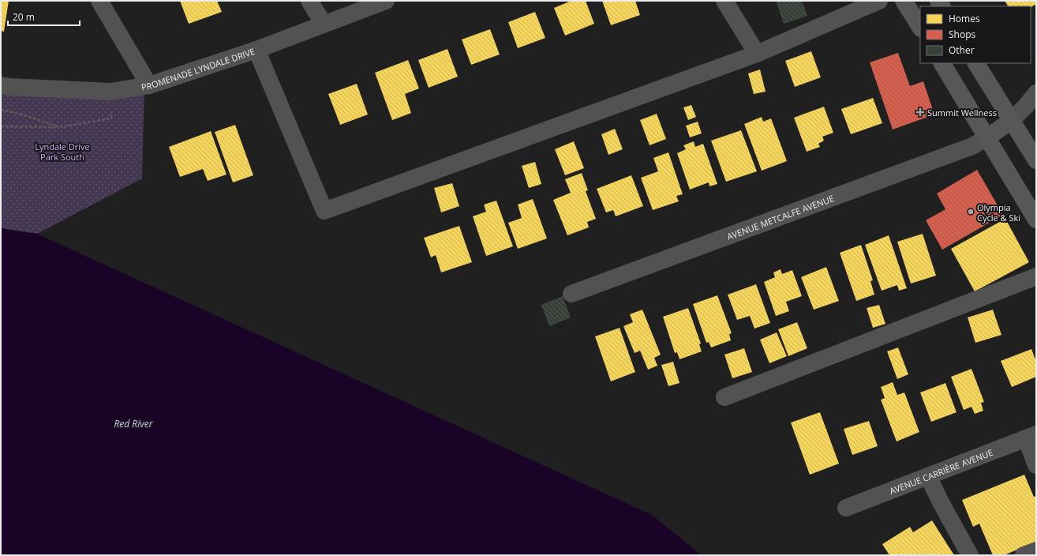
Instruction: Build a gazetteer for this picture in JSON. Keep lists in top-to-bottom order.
{
  "streets": {
    "street": ["PROMENADE LYNDALE DRIVE", "AVENUE METCALFE AVENUE", "AVENUE CARRIÈRE AVENUE"]
  },
  "water": ["Red River"],
  "parks": ["Lyndale Drive Park South"],
  "places": {
    "health": ["Summit Wellness"],
    "other": ["Olympia Cycle & Ski"]
  },
  "legend": ["Homes", "Shops", "Other"],
  "scale_bar": "20 m"
}
